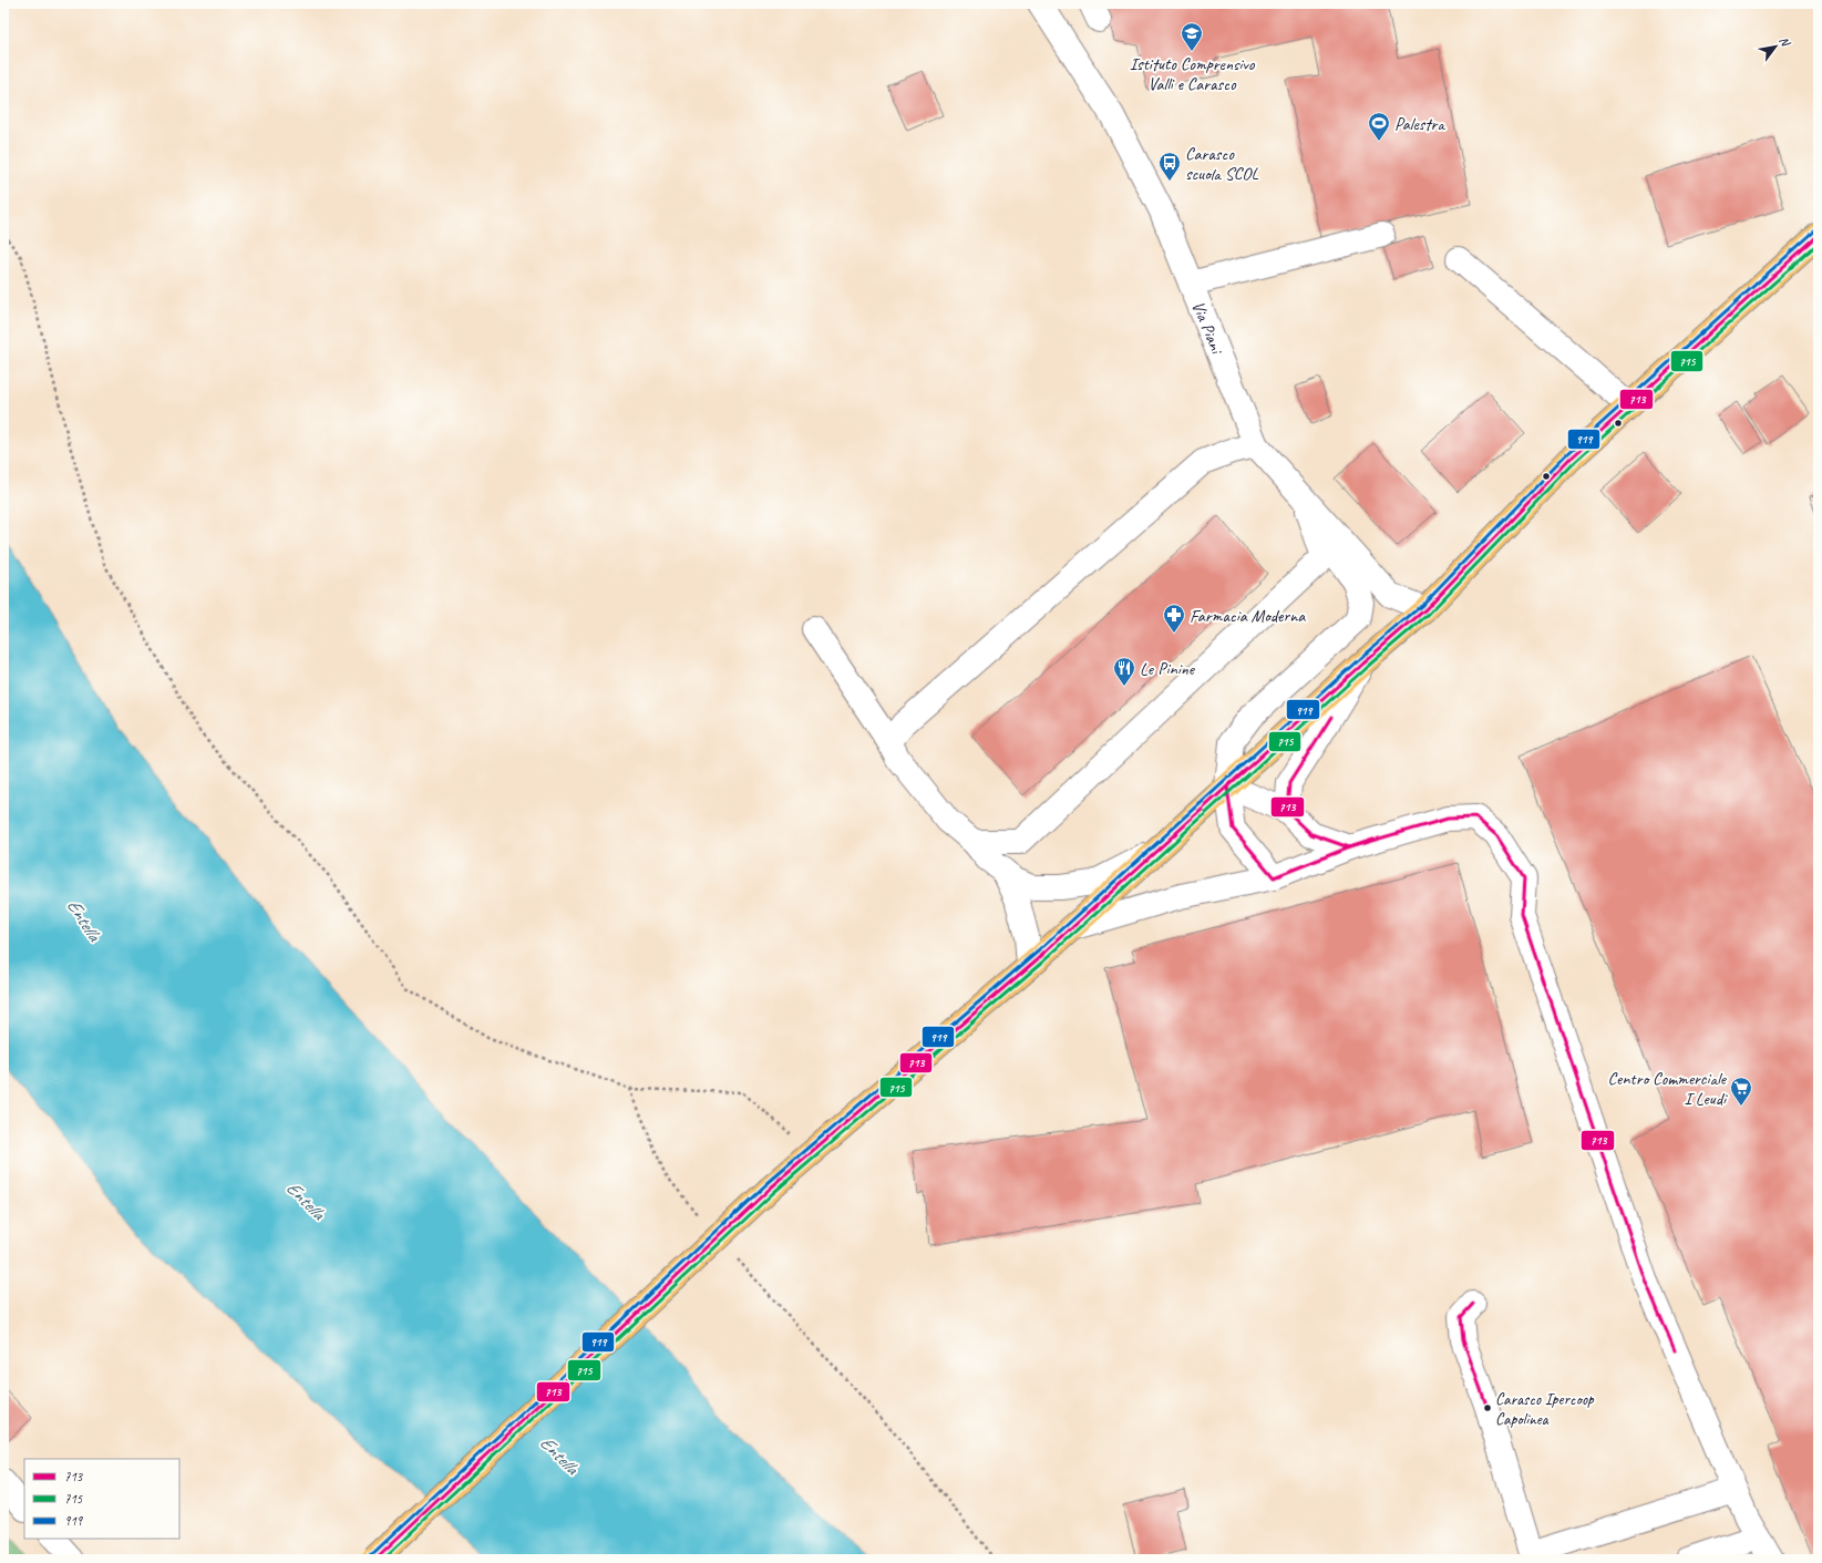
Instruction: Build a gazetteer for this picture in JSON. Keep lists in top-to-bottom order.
{
  "streets": {
    "street": ["Via Piani"]
  },
  "water": ["Entella"],
  "places": {
    "school or university": ["Istituto Comprensivo Valli e Carasco"],
    "sports": ["Palestra"],
    "bus stop": ["Carasco scuola SCOL"],
    "pharmacy": ["Farmacia Moderna"],
    "restaurant": ["Le Pinine"],
    "supermarket": ["Centro Commerciale I Leudi"],
    "other": ["Carasco Ipercoop Capolinea"]
  },
  "lines": ["transit line 919", "transit line 713", "transit line 715"],
  "legend": ["713", "715", "919"],
  "north": "top right"
}
